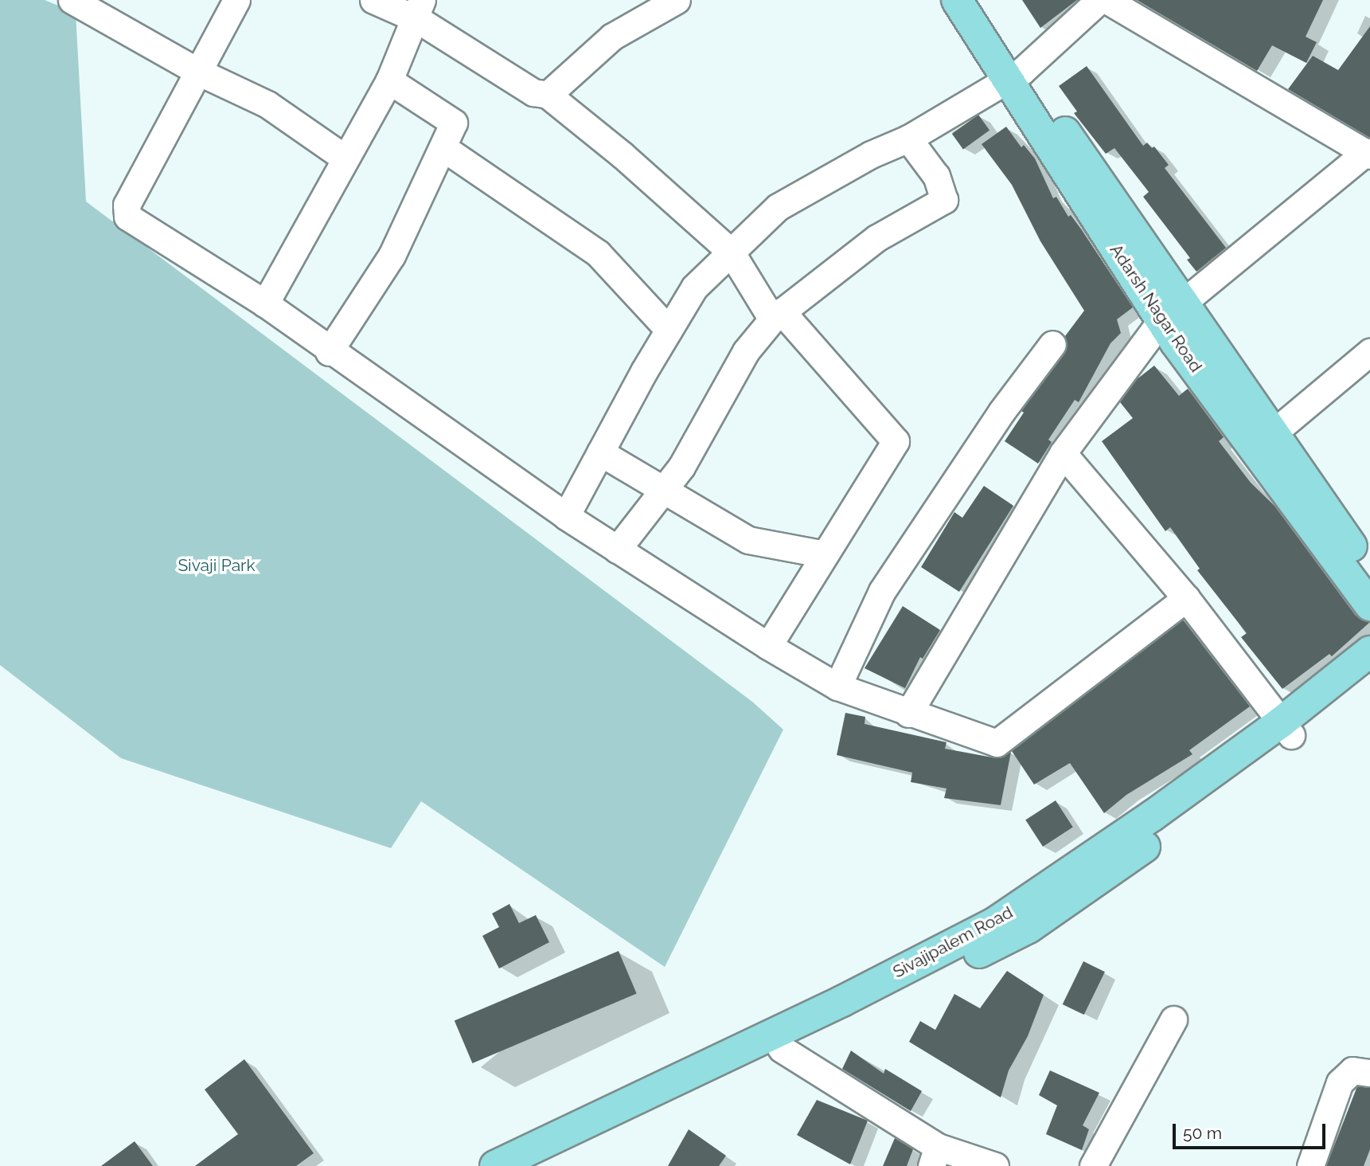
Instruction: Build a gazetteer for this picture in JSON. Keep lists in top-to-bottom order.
{
  "streets": {
    "main road": ["Adarsh Nagar Road", "Sivajipalem Road"]
  },
  "parks": ["Sivaji Park"],
  "scale_bar": "50 m"
}
